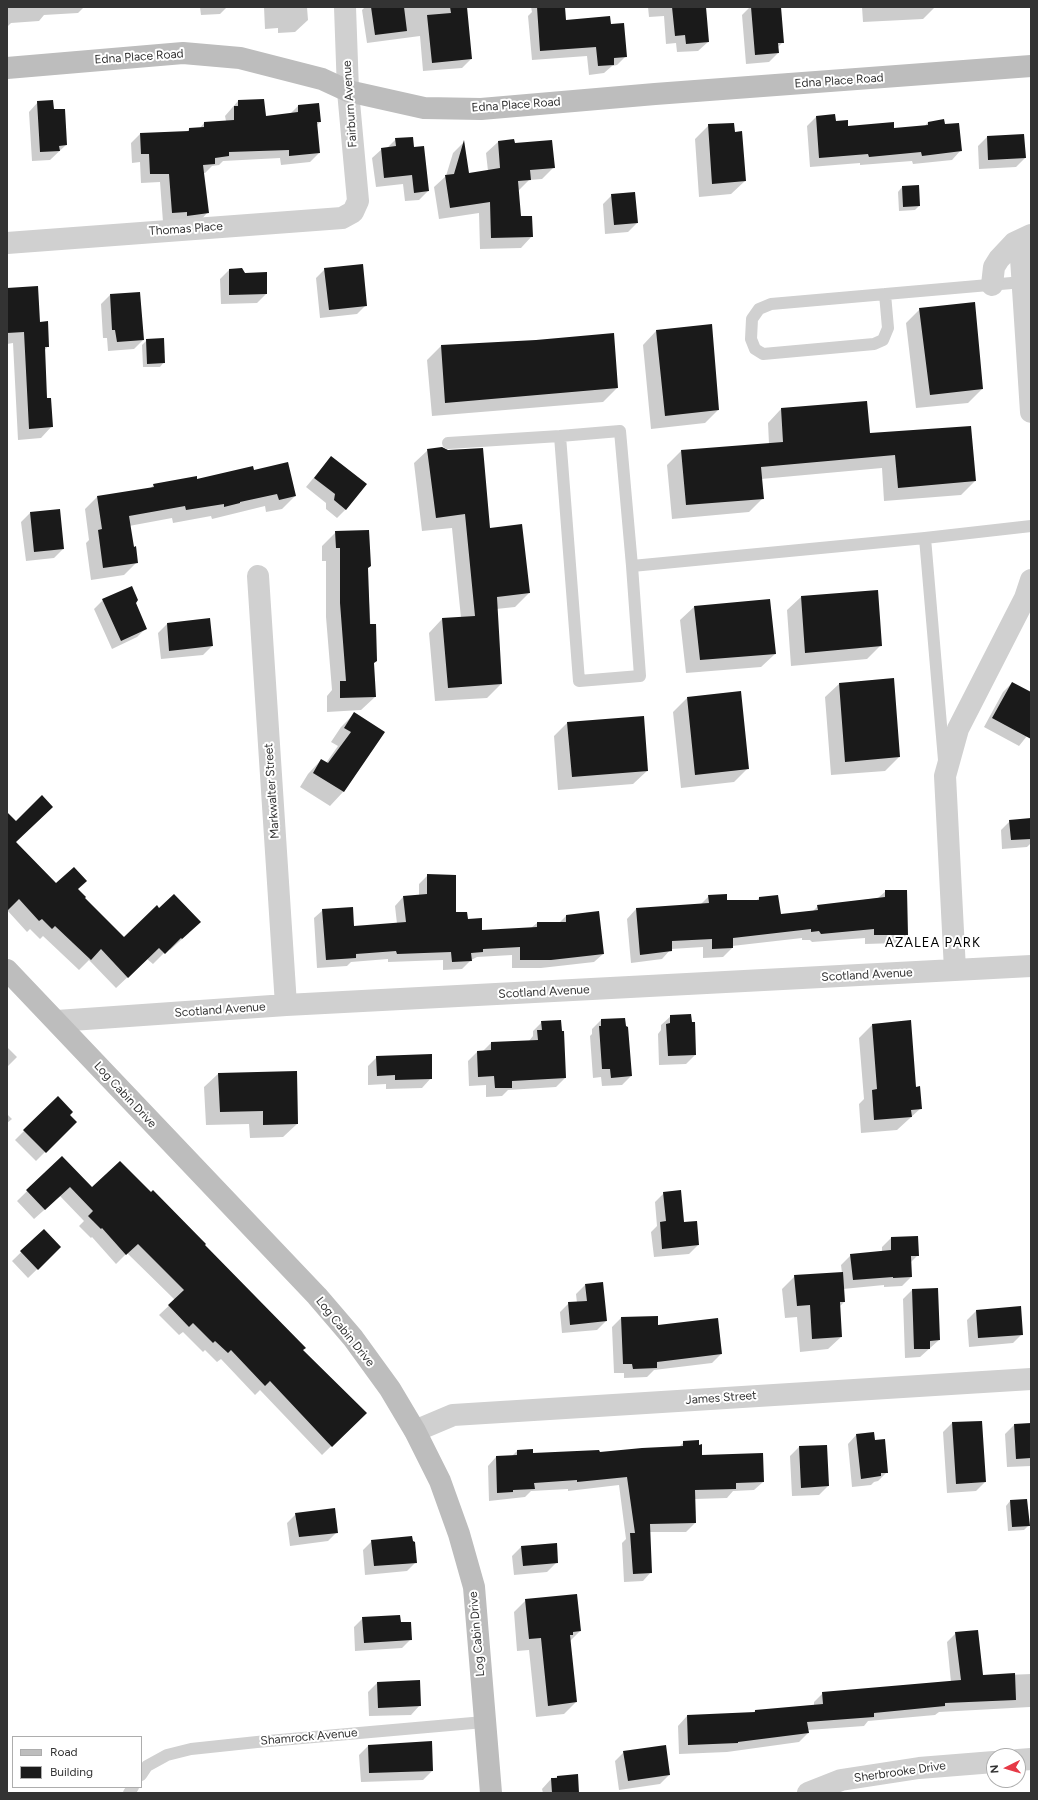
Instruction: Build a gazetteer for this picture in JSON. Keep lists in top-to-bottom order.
{
  "streets": {
    "street": [
      "Edna Place Road",
      "Fairburn Avenue",
      "Thomas Place",
      "Markwalter Street",
      "Scotland Avenue",
      "Log Cabin Drive",
      "James Street",
      "Sherbrooke Drive"
    ],
    "lane": ["Shamrock Avenue"]
  },
  "crossings": [
    ["Edna Place Road", "Fairburn Avenue"],
    ["Fairburn Avenue", "Thomas Place"],
    ["Markwalter Street", "Scotland Avenue"],
    ["Scotland Avenue", "Log Cabin Drive"],
    ["Log Cabin Drive", "James Street"],
    ["Log Cabin Drive", "Shamrock Avenue"]
  ],
  "districts": ["AZALEA PARK"],
  "legend": ["Road", "Building"],
  "north": "left"
}
